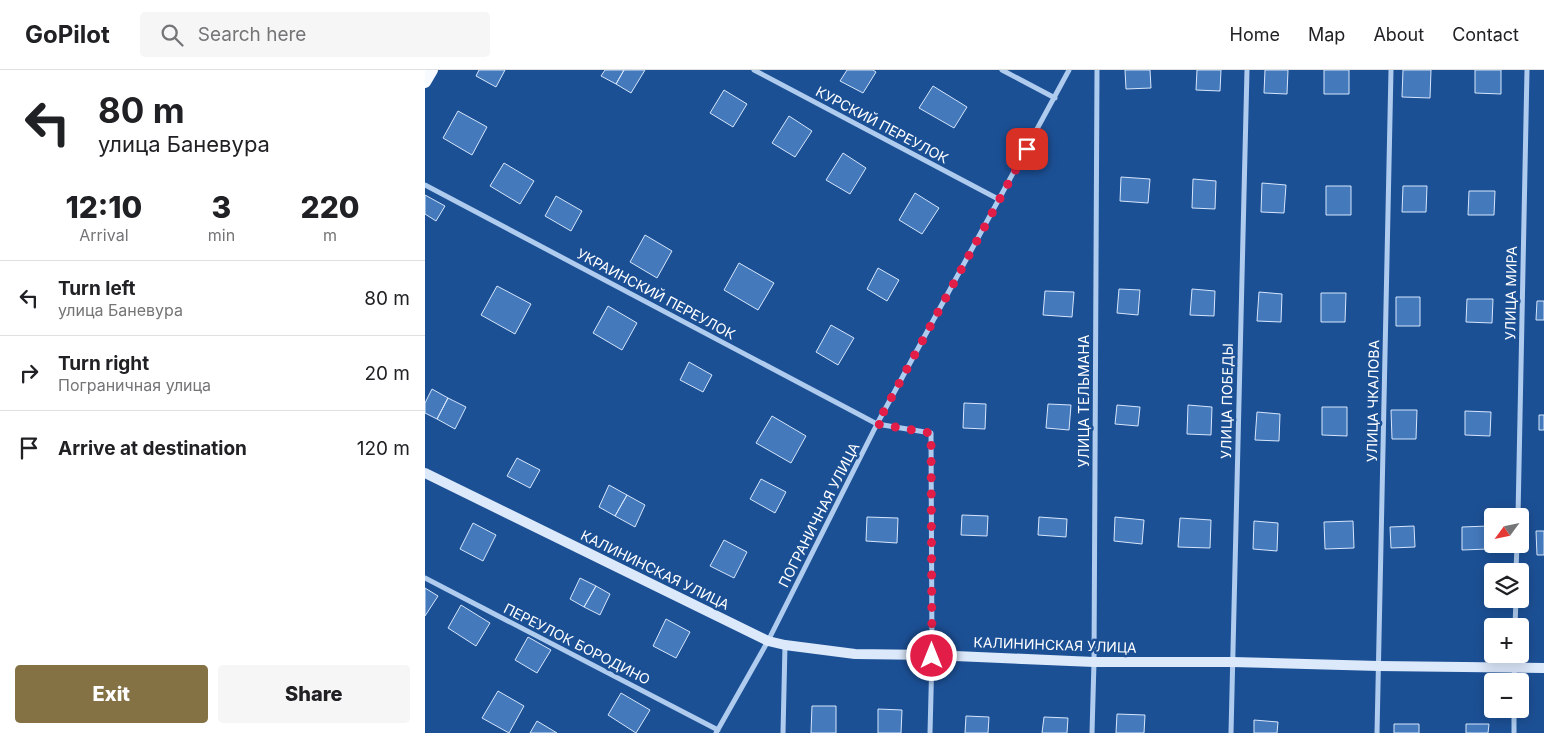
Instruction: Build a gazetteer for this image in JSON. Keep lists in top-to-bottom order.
{
  "streets": {
    "main road": ["КАЛИНИНСКАЯ УЛИЦА"],
    "street": [
      "КУРСКИЙ ПЕРЕУЛОК",
      "УЛИЦА МИРА",
      "УКРАИНСКИЙ ПЕРЕУЛОК",
      "УЛИЦА ТЕЛЬМАНА",
      "УЛИЦА ПОБЕДЫ",
      "УЛИЦА ЧКАЛОВА",
      "ПОГРАНИЧНАЯ УЛИЦА",
      "ПЕРЕУЛОК БОРОДИНО"
    ]
  },
  "crossings": [
    ["КУРСКИЙ ПЕРЕУЛОК", "ПОГРАНИЧНАЯ УЛИЦА"],
    ["УКРАИНСКИЙ ПЕРЕУЛОК", "ПОГРАНИЧНАЯ УЛИЦА"],
    ["УКРАИНСКИЙ ПЕРЕУЛОК", "КАЛИНИНСКАЯ УЛИЦА"],
    ["УЛИЦА ТЕЛЬМАНА", "КАЛИНИНСКАЯ УЛИЦА"],
    ["УЛИЦА ПОБЕДЫ", "КАЛИНИНСКАЯ УЛИЦА"],
    ["УЛИЦА ЧКАЛОВА", "КАЛИНИНСКАЯ УЛИЦА"],
    ["ПОГРАНИЧНАЯ УЛИЦА", "КАЛИНИНСКАЯ УЛИЦА"],
    ["ПОГРАНИЧНАЯ УЛИЦА", "ПЕРЕУЛОК БОРОДИНО"]
  ],
  "north": "bottom left",
  "page": {
    "header": "GoPilot",
    "search": "Search here",
    "nav": [
      "Home",
      "Map",
      "About",
      "Contact"
    ],
    "turn": ["80 m", "улица Баневура"],
    "eta": [
      "12:10",
      "Arrival",
      "3",
      "min",
      "220",
      "m"
    ],
    "list": [
      {
        "name": "Turn left",
        "note": "улица Баневура",
        "value": "80 m"
      },
      {
        "name": "Turn right",
        "note": "Пограничная улица",
        "value": "20 m"
      },
      {
        "name": "Arrive at destination",
        "value": "120 m"
      }
    ],
    "map_buttons": ["+", "−"],
    "buttons": ["Exit", "Share"]
  }
}
